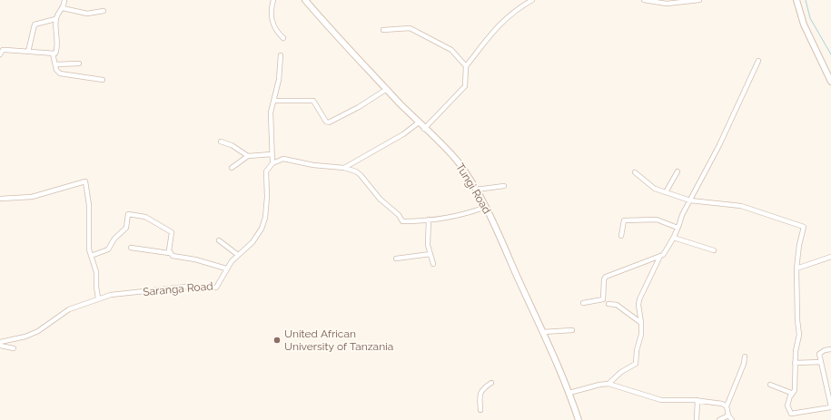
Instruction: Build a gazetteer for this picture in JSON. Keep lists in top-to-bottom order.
{
  "streets": {
    "main road": ["Tungi Road"],
    "street": ["Saranga Road"]
  },
  "places": ["United African University of Tanzania"]
}
